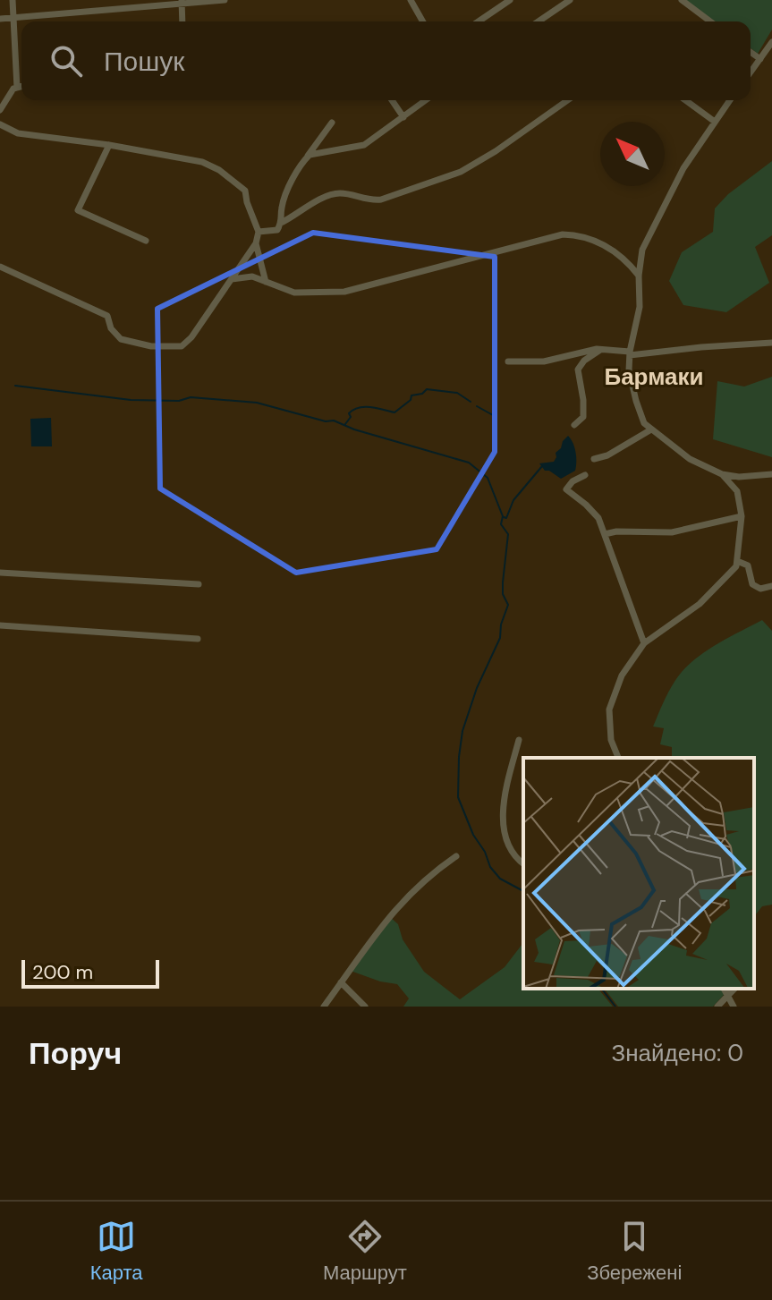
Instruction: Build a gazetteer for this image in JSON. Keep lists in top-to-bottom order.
{
  "districts": ["Бармаки"],
  "scale_bar": "200 m",
  "north": "top left",
  "page": {
    "search": "Пошук",
    "scale": "200 m",
    "heading": ["Поруч", "Знайдено: 0"],
    "nav": ["Карта", "Маршрут", "Збережені"]
  }
}
